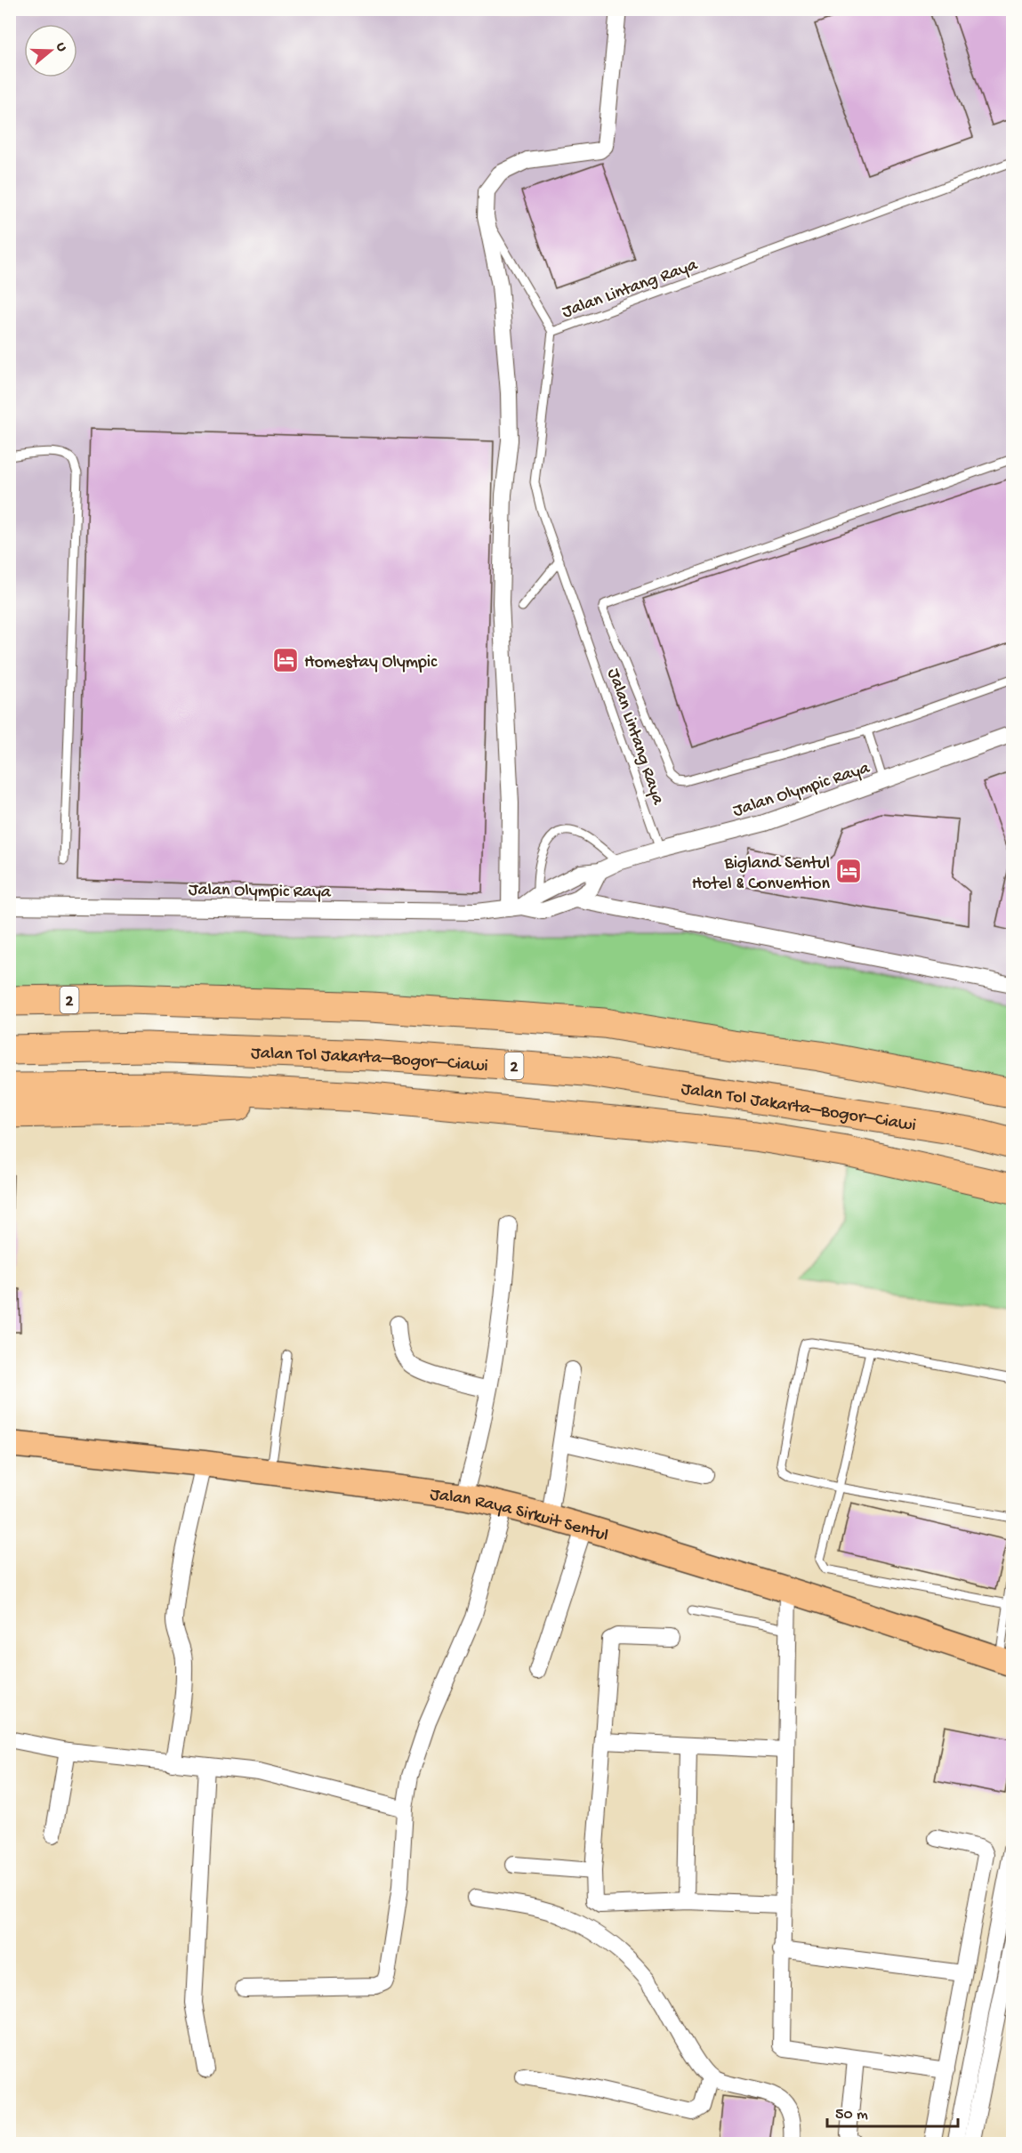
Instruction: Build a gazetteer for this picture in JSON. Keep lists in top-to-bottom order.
{
  "streets": {
    "highway": ["2", "Jalan Tol Jakarta–Bogor–Ciawi"],
    "main road": ["Jalan Raya Sirkuit Sentul"],
    "street": ["Jalan Olympic Raya"],
    "lane": ["Jalan Lintang Raya"]
  },
  "crossings": [
    ["Jalan Lintang Raya", "Jalan Olympic Raya"]
  ],
  "places": {
    "hotel": ["Homestay Olympic", "Bigland Sentul Hotel & Convention"]
  },
  "scale_bar": "50 m",
  "north": "right"
}
